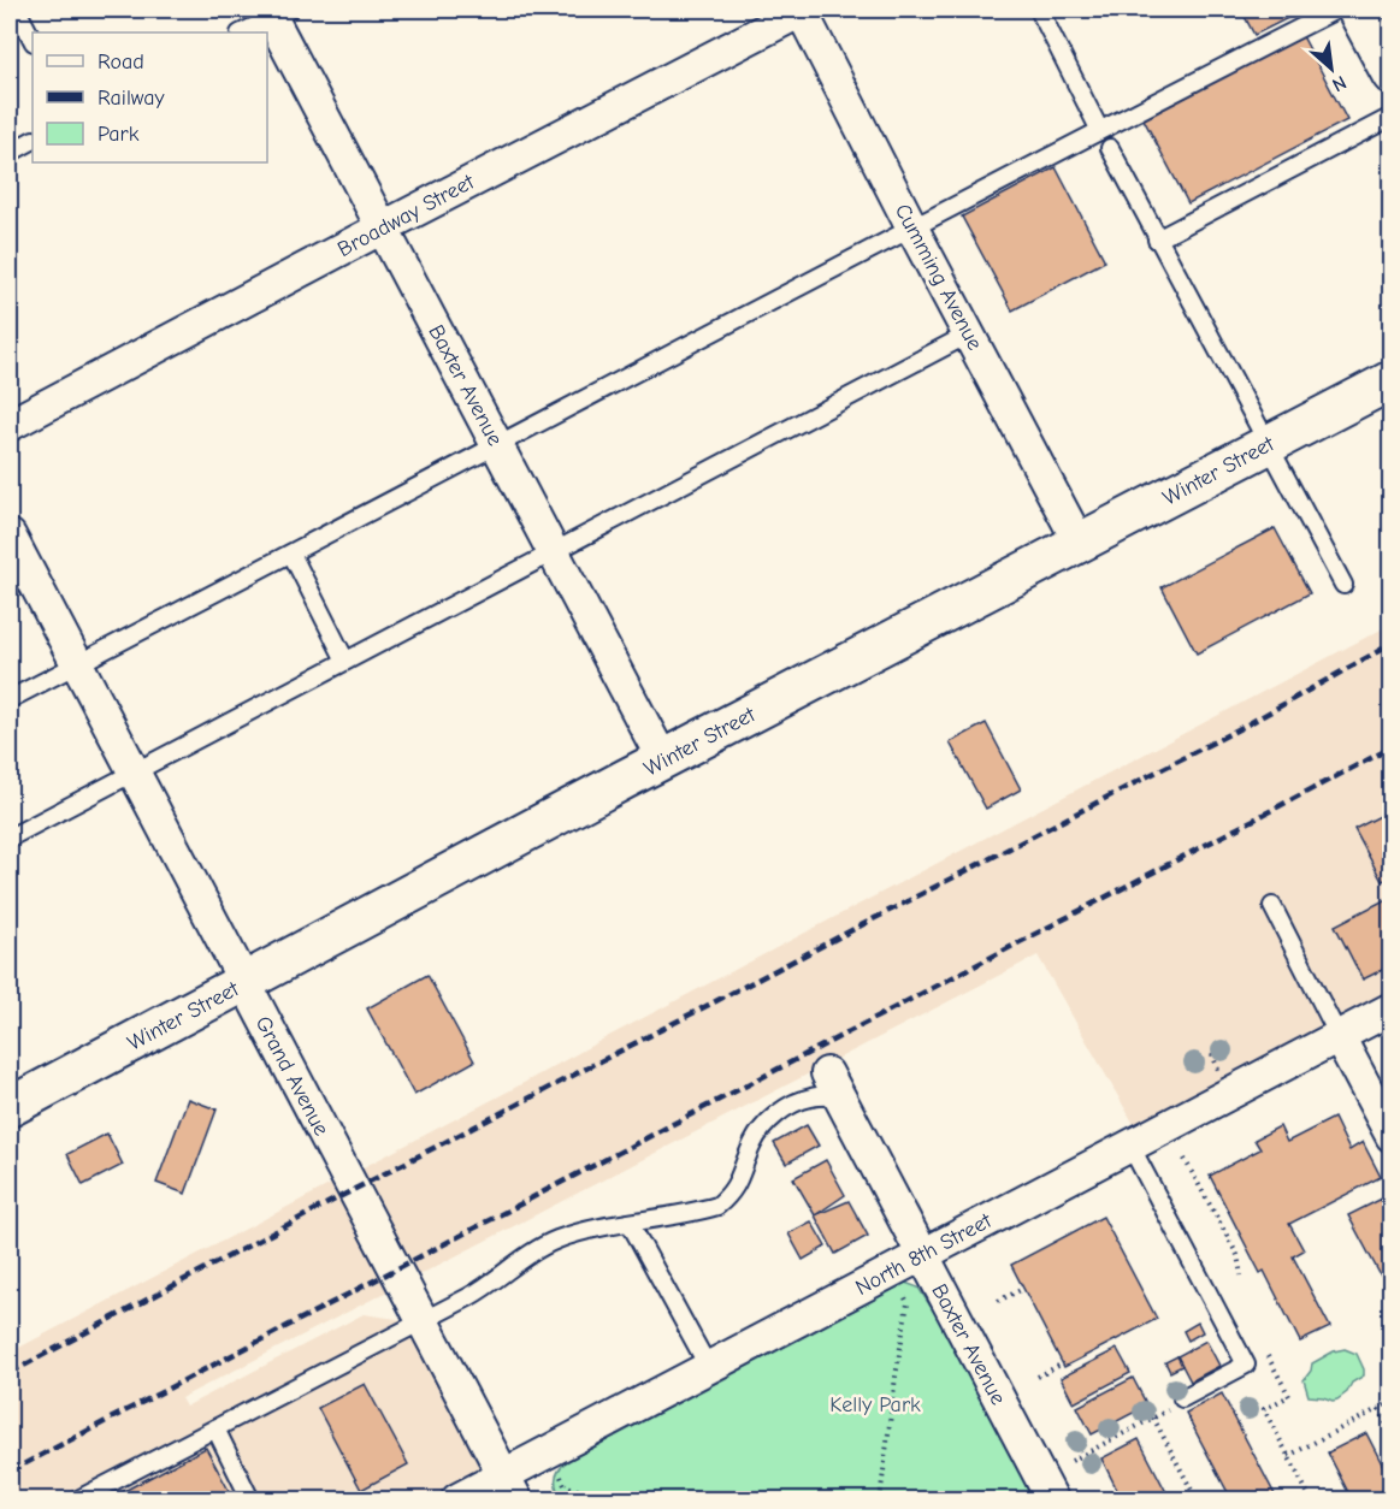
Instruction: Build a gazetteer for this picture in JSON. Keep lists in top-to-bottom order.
{
  "streets": {
    "street": [
      "Broadway Street",
      "Cumming Avenue",
      "Baxter Avenue",
      "Winter Street",
      "Grand Avenue",
      "North 8th Street"
    ]
  },
  "crossings": [
    ["Broadway Street", "Cumming Avenue"],
    ["Broadway Street", "Baxter Avenue"],
    ["Cumming Avenue", "Winter Street"],
    ["Baxter Avenue", "Winter Street"],
    ["Baxter Avenue", "North 8th Street"],
    ["Winter Street", "Grand Avenue"],
    ["Grand Avenue", "North 8th Street"]
  ],
  "parks": ["Kelly Park"],
  "legend": ["Road", "Railway", "Park"],
  "north": "bottom right"
}
